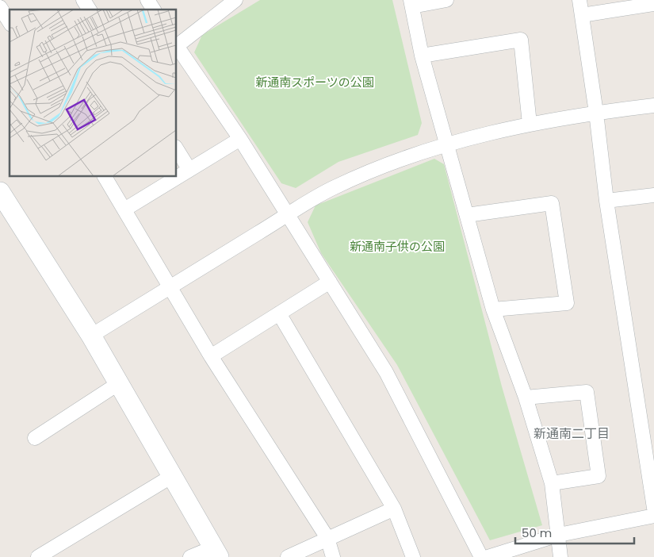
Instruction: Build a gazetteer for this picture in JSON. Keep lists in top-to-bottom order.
{
  "districts": ["新通南二丁目"],
  "parks": ["新通南スポーツの公園", "新通南子供の公園"],
  "scale_bar": "50 m"
}
